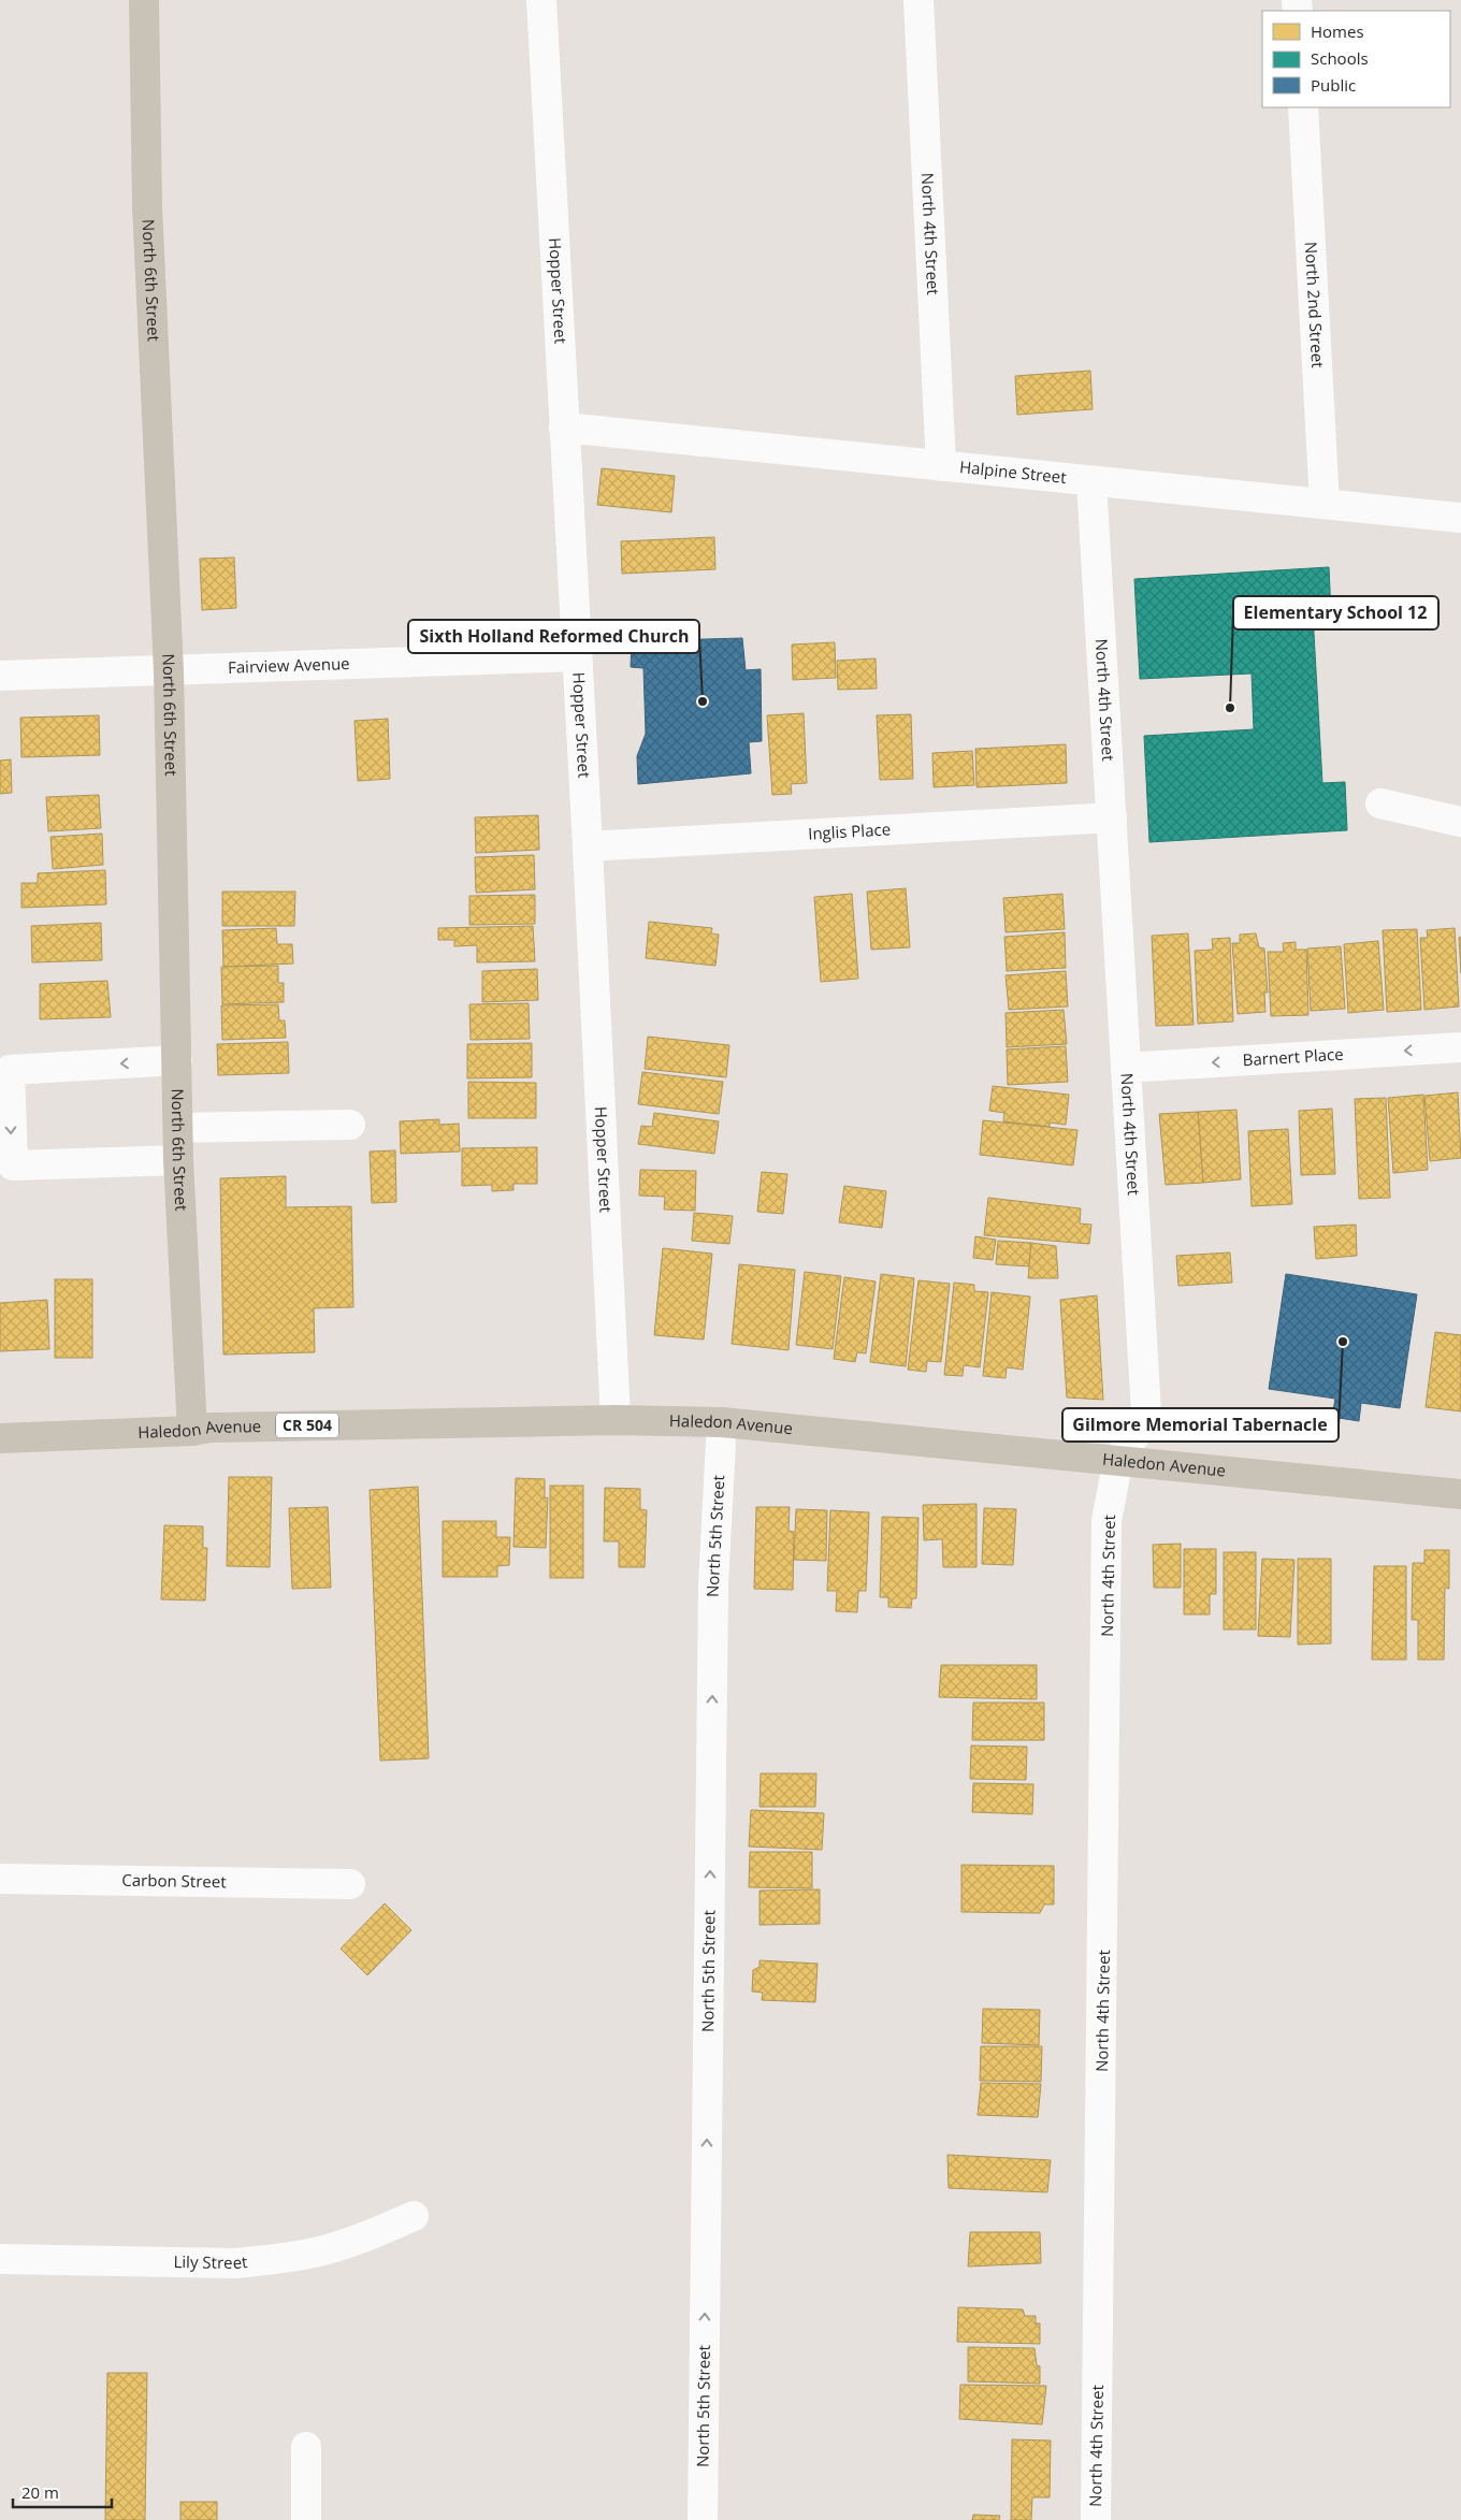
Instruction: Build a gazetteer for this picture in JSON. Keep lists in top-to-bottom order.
{
  "streets": {
    "main road": ["North 6th Street", "CR 504", "Haledon Avenue"],
    "street": [
      "North 4th Street",
      "Hopper Street",
      "North 2nd Street",
      "Halpine Street",
      "Fairview Avenue",
      "Inglis Place",
      "Barnert Place",
      "North 5th Street",
      "Carbon Street",
      "Lily Street"
    ]
  },
  "crossings": [
    ["North 4th Street", "Halpine Street"],
    ["North 4th Street", "Inglis Place"],
    ["North 4th Street", "Barnert Place"],
    ["North 4th Street", "Haledon Avenue"],
    ["North 6th Street", "Fairview Avenue"],
    ["North 6th Street", "Haledon Avenue"],
    ["Hopper Street", "Halpine Street"],
    ["Hopper Street", "Fairview Avenue"],
    ["Hopper Street", "Inglis Place"],
    ["Hopper Street", "Haledon Avenue"],
    ["North 2nd Street", "Halpine Street"],
    ["Haledon Avenue", "North 5th Street"]
  ],
  "one_way": ["Barnert Place", "North 5th Street"],
  "places": ["Sixth Holland Reformed Church", "Elementary School 12", "Gilmore Memorial Tabernacle"],
  "legend": ["Homes", "Schools", "Public"],
  "scale_bar": "20 m"
}
